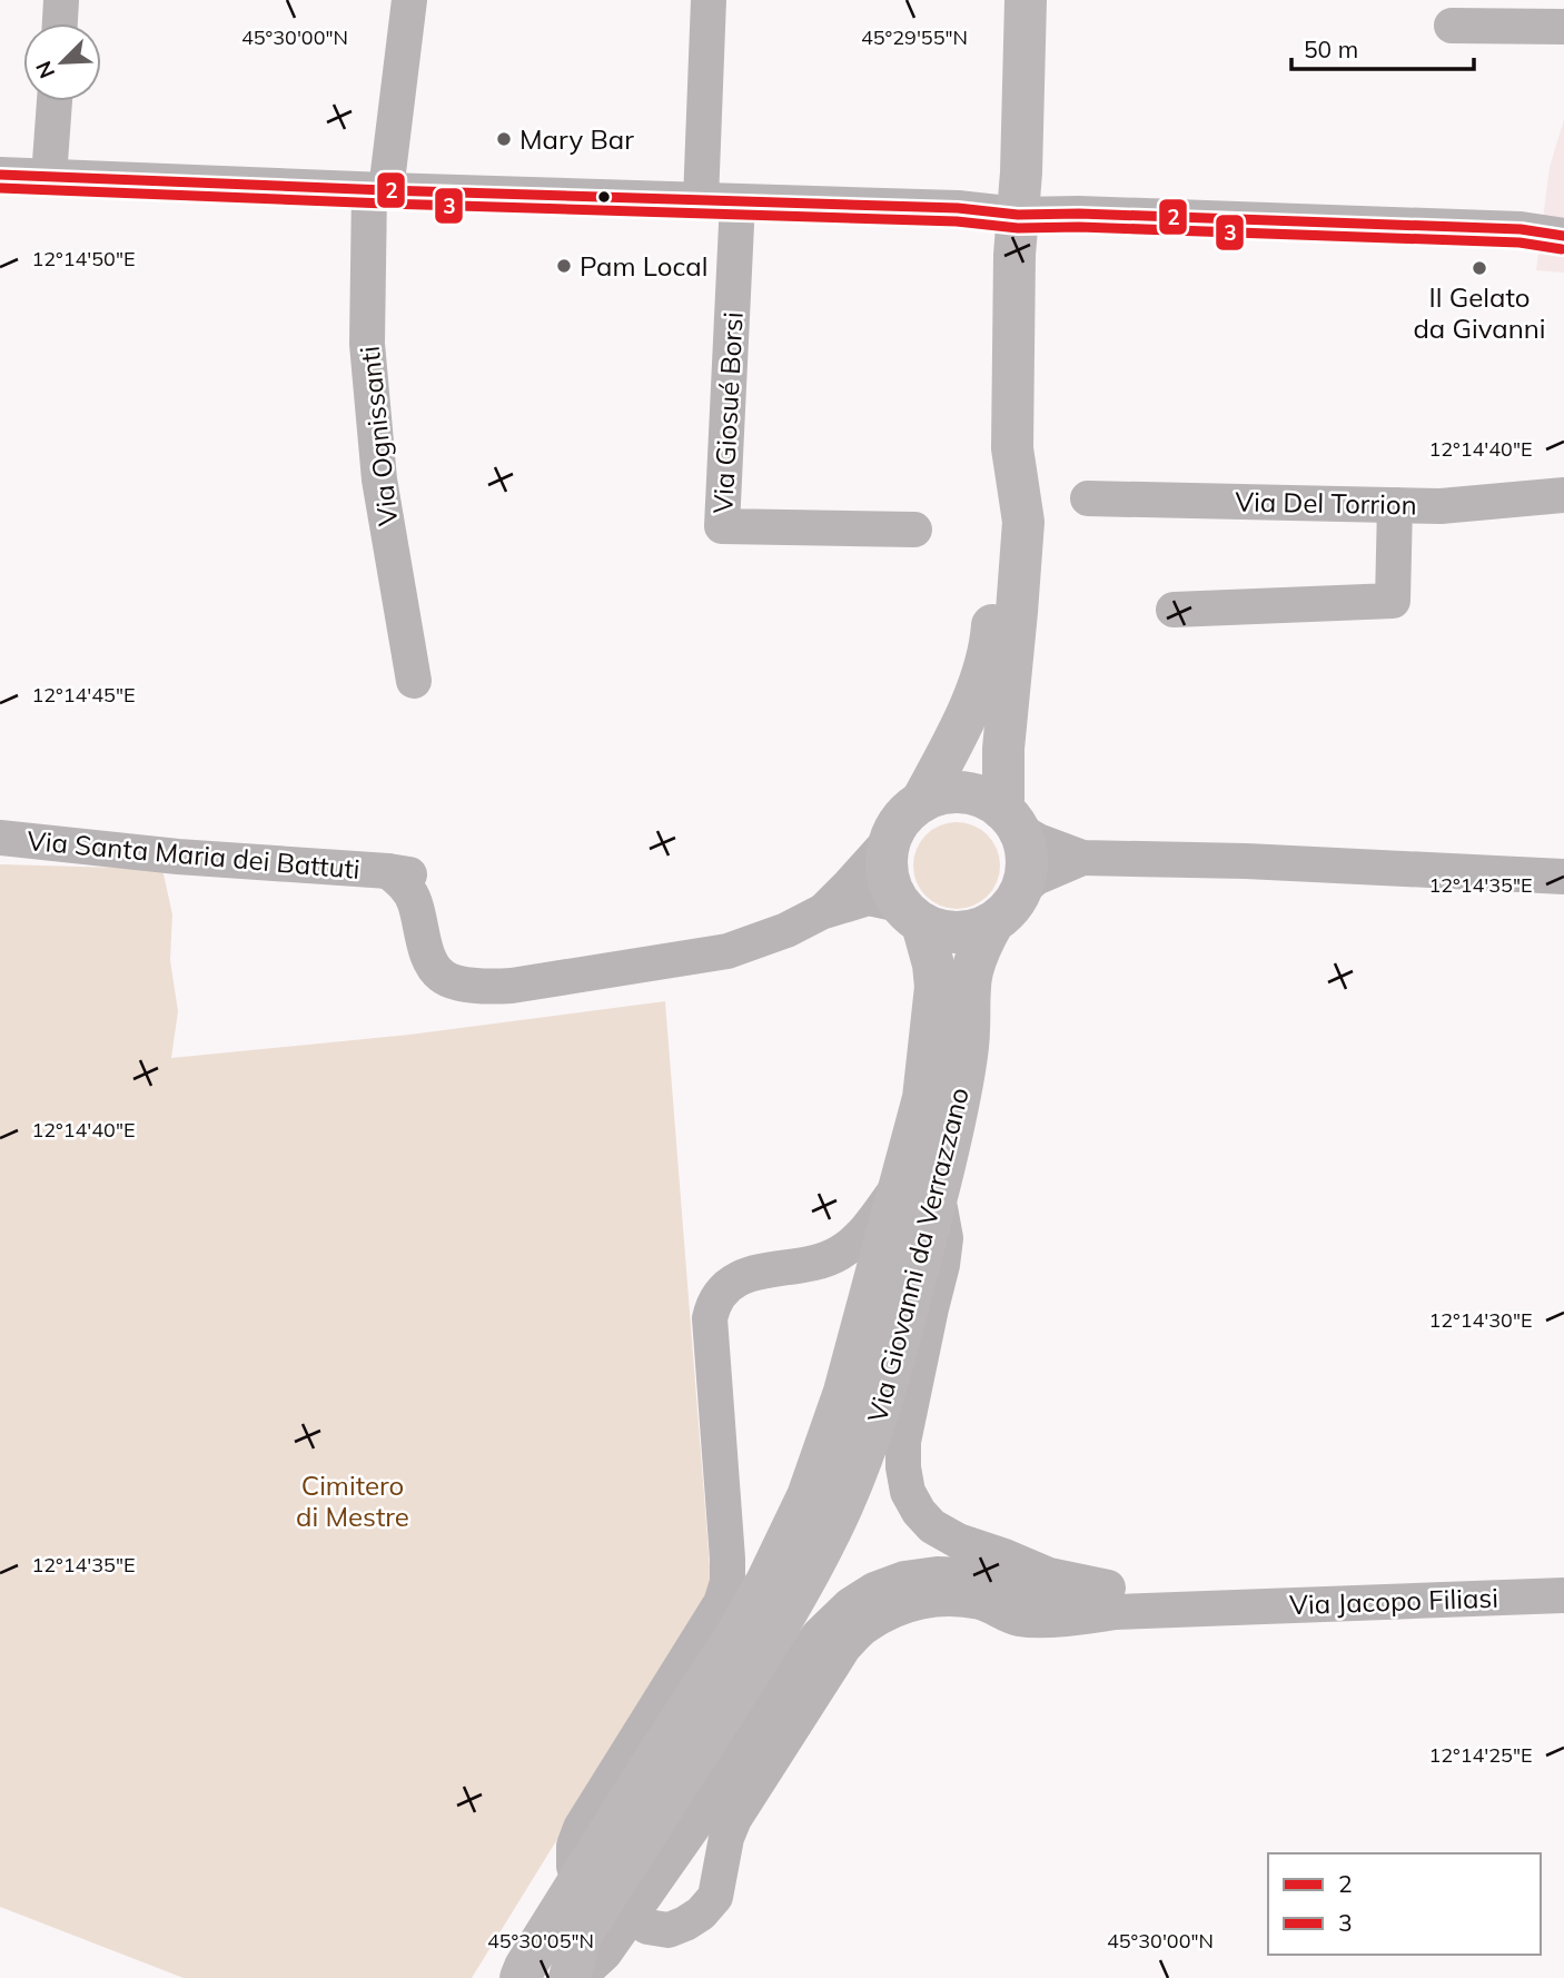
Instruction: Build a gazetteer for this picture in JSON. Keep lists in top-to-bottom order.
{
  "streets": {
    "main road": ["Via Giovanni da Verrazzano"],
    "street": [
      "Via Giosué Borsi",
      "Via Ognissanti",
      "Via Del Torrion",
      "Via Santa Maria dei Battuti",
      "Via Jacopo Filiasi"
    ]
  },
  "parks": ["Cimitero di Mestre"],
  "places": ["Mary Bar", "Pam Local", "Il Gelato da Givanni"],
  "lines": ["transit line 2", "transit line 3"],
  "legend": ["2", "3"],
  "scale_bar": "50 m",
  "north": "bottom left",
  "coordinates": [
    "45°30'00\"N",
    "45°29'55\"N",
    "12°14'50\"E",
    "12°14'40\"E",
    "12°14'45\"E",
    "12°14'35\"E",
    "12°14'30\"E",
    "12°14'25\"E",
    "45°30'05\"N"
  ]
}
